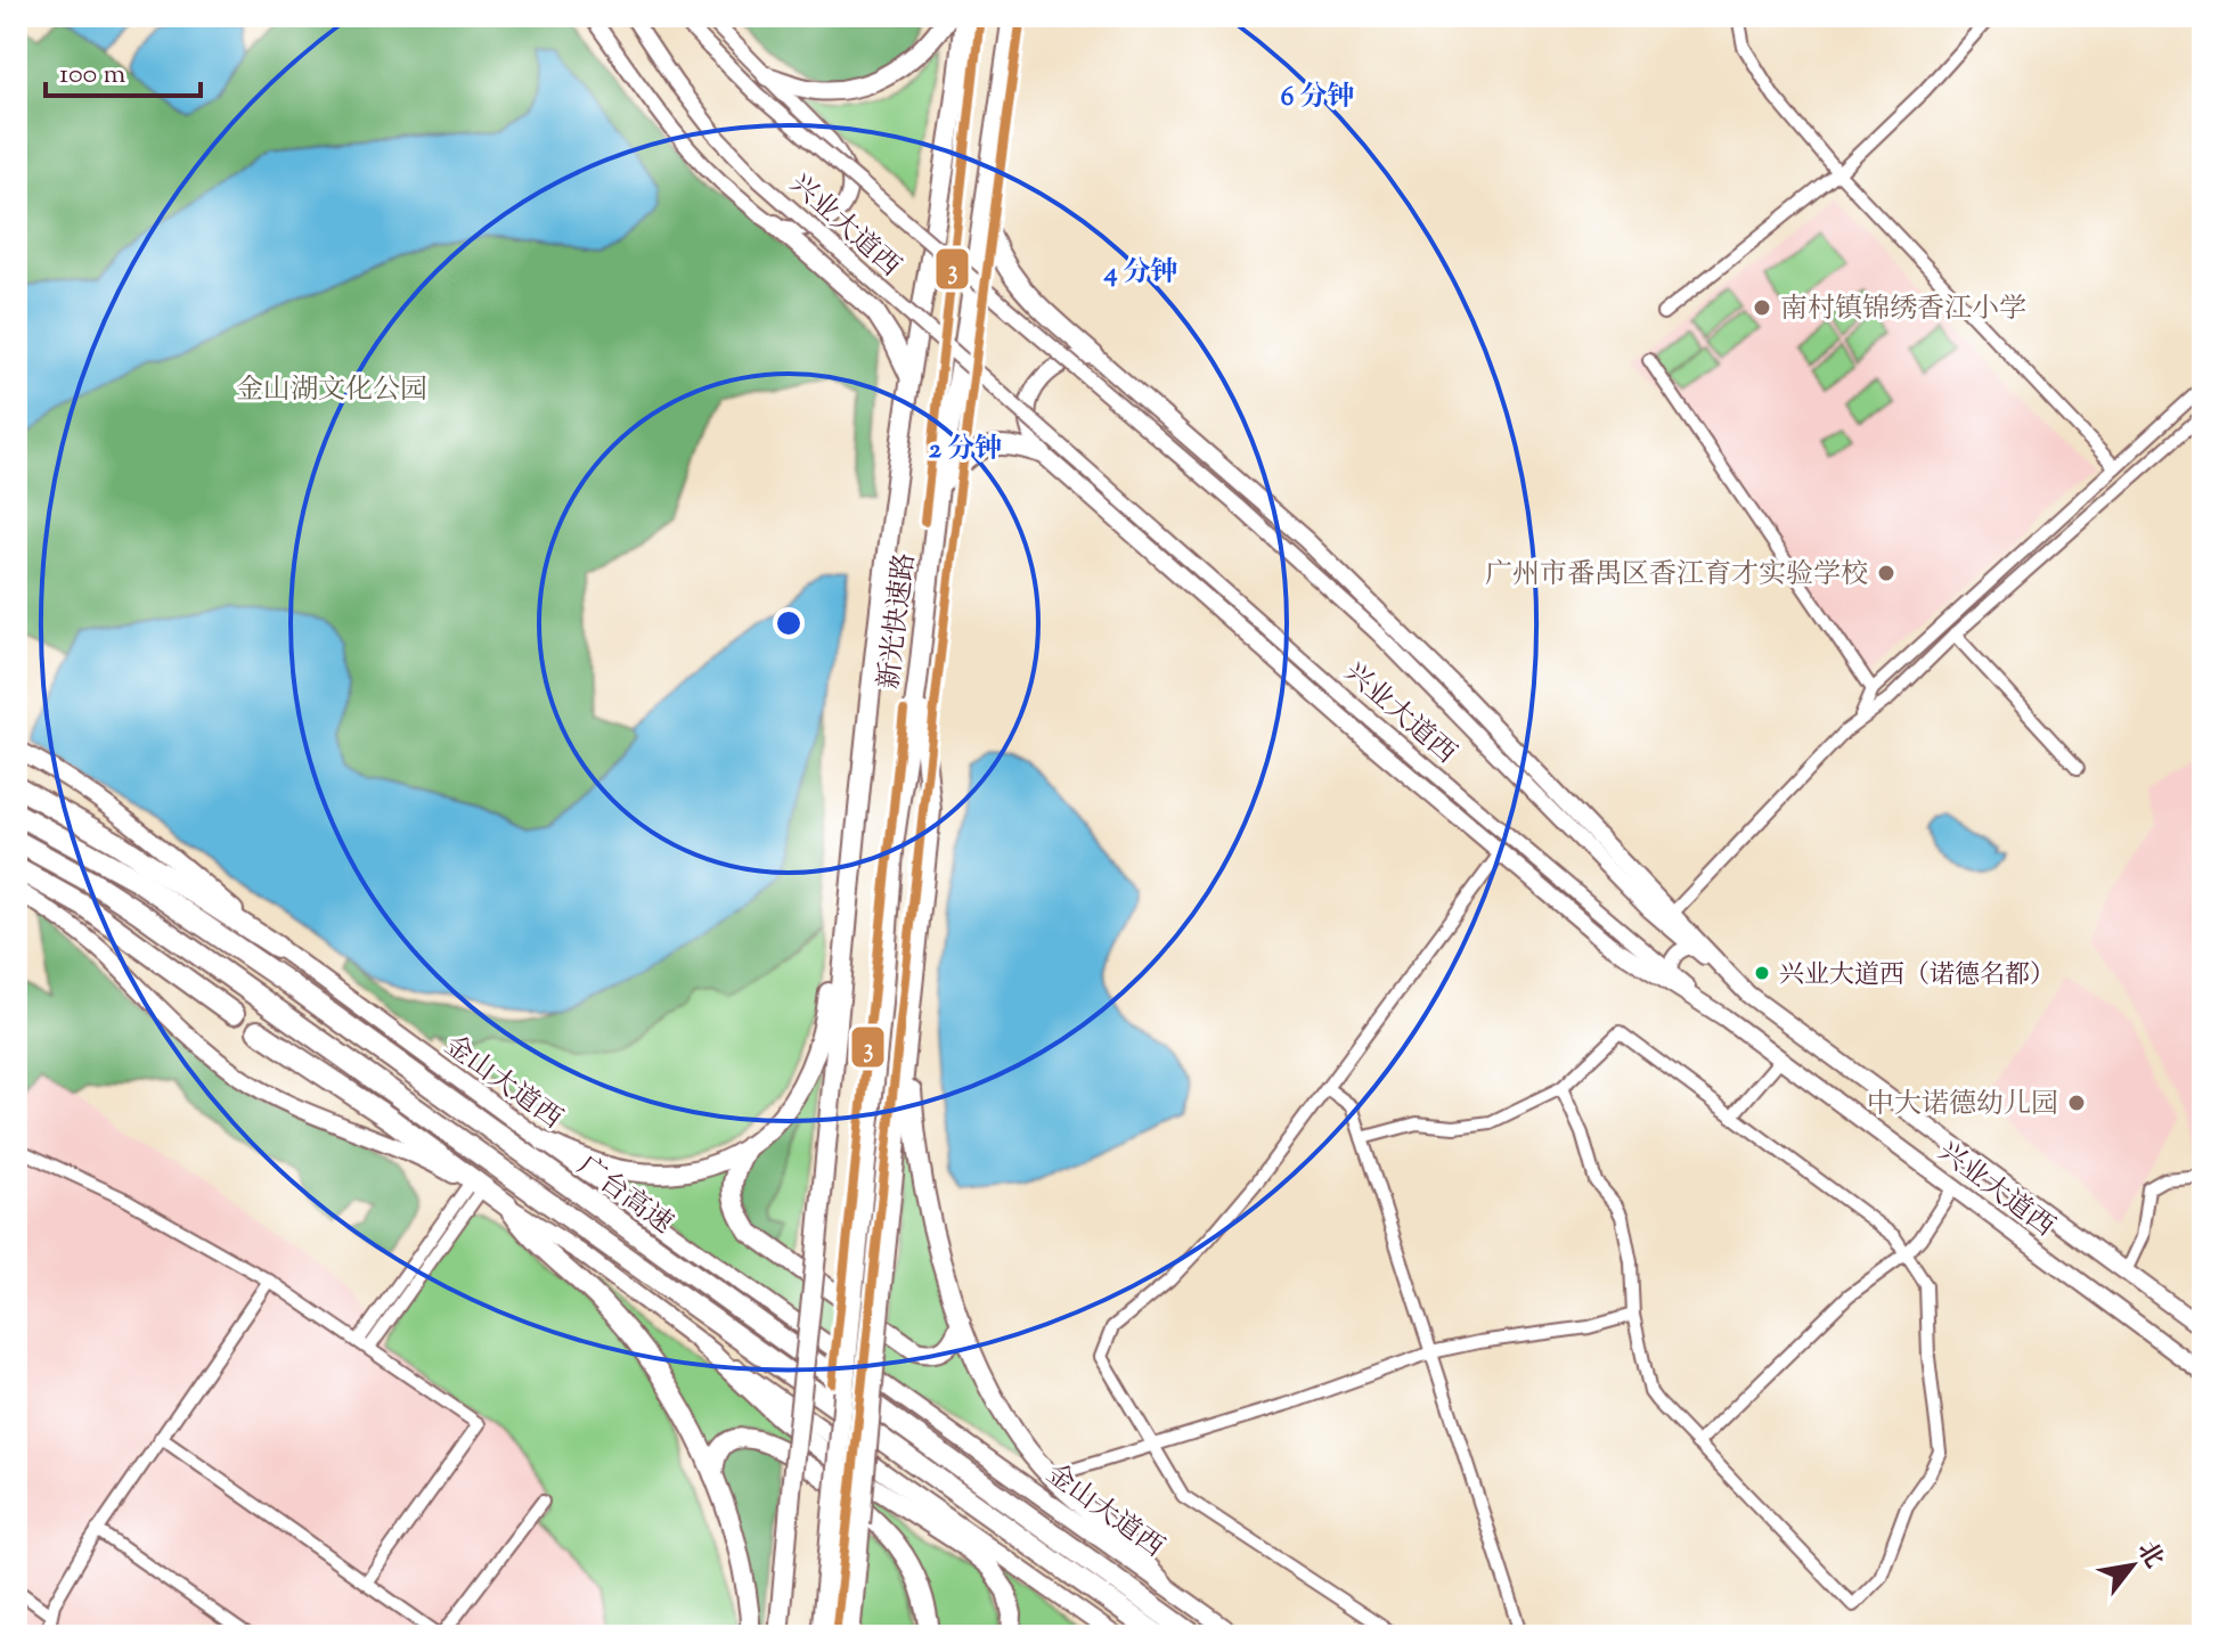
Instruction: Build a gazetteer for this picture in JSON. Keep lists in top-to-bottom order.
{
  "streets": {
    "highway": ["新光快速路", "广台高速"],
    "main road": ["兴业大道西", "金山大道西"]
  },
  "parks": ["金山湖文化公园"],
  "places": [
    "南村镇锦绣香江小学",
    "广州市番禺区香江育才实验学校",
    "兴业大道西（诺德名都）",
    "中大诺德幼儿园"
  ],
  "lines": ["transit line 3"],
  "scale_bar": "100 m",
  "north": "top right",
  "rings": ["6 分钟", "4 分钟", "2 分钟"]
}
